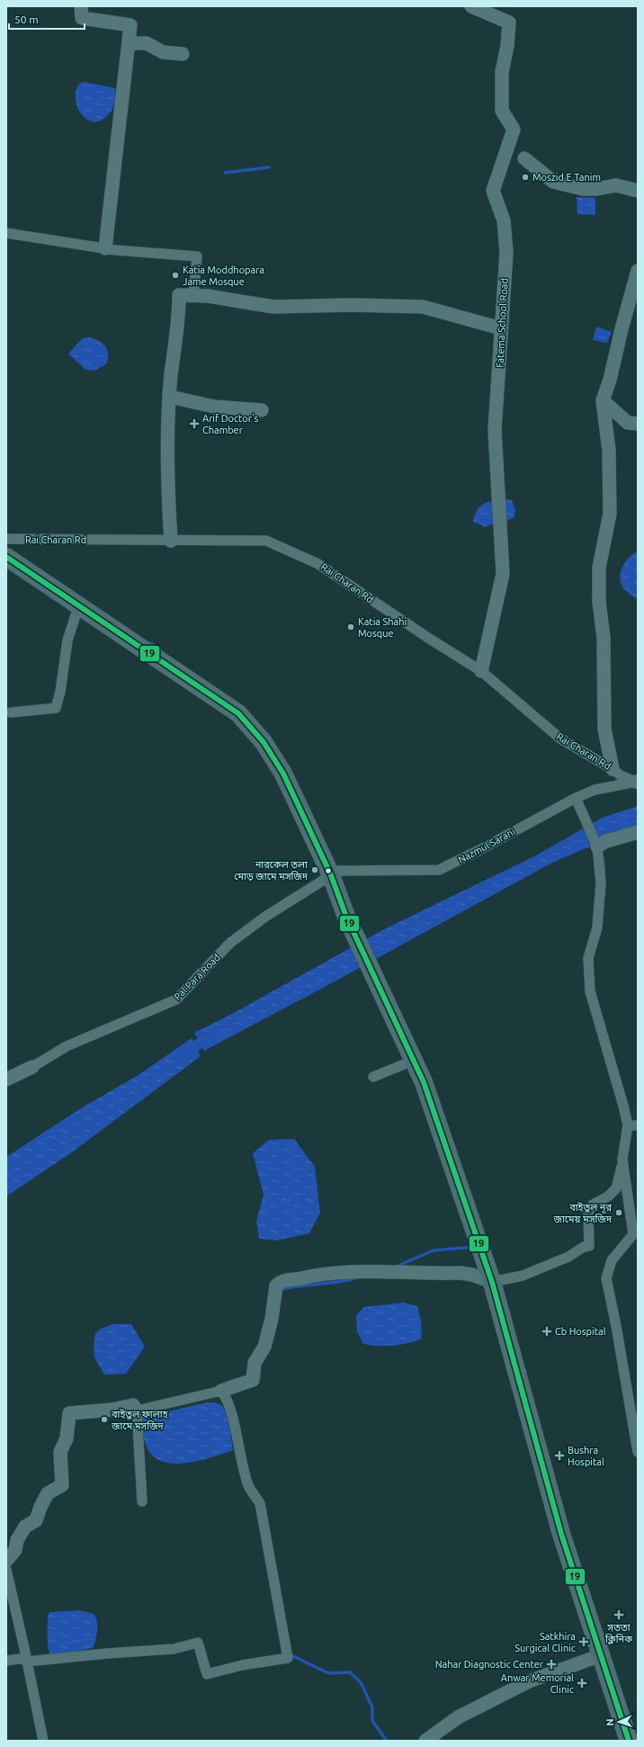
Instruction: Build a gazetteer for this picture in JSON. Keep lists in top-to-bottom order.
{
  "streets": {
    "street": [
      "Fatema School Road",
      "Rai Charan Rd",
      "Nazmul Sarani",
      "Pal Para Road"
    ]
  },
  "crossings": [
    ["Fatema School Road", "Rai Charan Rd"],
    ["Rai Charan Rd", "Nazmul Sarani"],
    ["Nazmul Sarani", "Pal Para Road"]
  ],
  "places": {
    "other": [
      "Moszid E Tanim",
      "Katia Moddhopara Jame Mosque",
      "Katia Shahi Mosque",
      "নারকেল তলা মোড় জামে মসজিদ",
      "বাইতুল নূর জামেয় মসজিদ",
      "বাইতুল ফালাহ জামে মসজিদ"
    ],
    "health": [
      "Arif Doctor's Chamber",
      "Cb Hospital",
      "Bushra Hospital",
      "সততা ক্লিনিক",
      "Satkhira Surgical Clinic",
      "Nahar Diagnostic Center",
      "Anwar Memorial Clinic"
    ]
  },
  "lines": ["transit line 19"],
  "scale_bar": "50 m",
  "north": "left"
}
